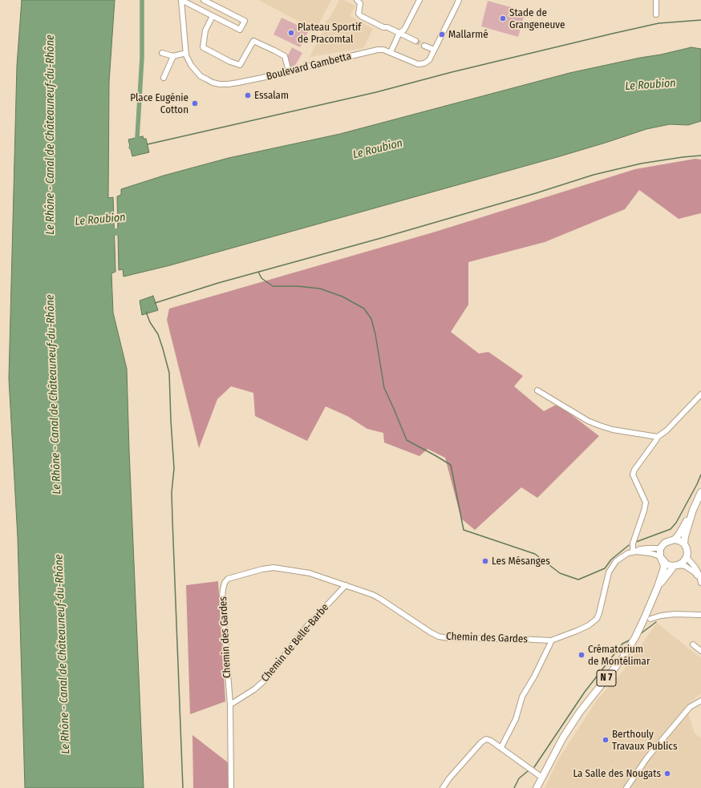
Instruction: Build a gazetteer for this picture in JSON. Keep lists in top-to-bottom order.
{
  "streets": {
    "main road": ["N 7"],
    "street": ["Boulevard Gambetta", "Chemin des Gardes", "Chemin de Belle-Barbe"]
  },
  "crossings": [
    ["Chemin des Gardes", "Chemin de Belle-Barbe"]
  ],
  "water": ["Le Roubion", "Le Rhône - Canal de Châteauneuf-du-Rhône"],
  "places": [
    "Stade de Grangeneuve",
    "Plateau Sportif de Pracomtal",
    "Mallarmé",
    "Essalam",
    "Place Eugénie Cotton",
    "Les Mésanges",
    "Crématorium de Montélimar",
    "Berthouly Travaux Publics",
    "La Salle des Nougats"
  ]
}
